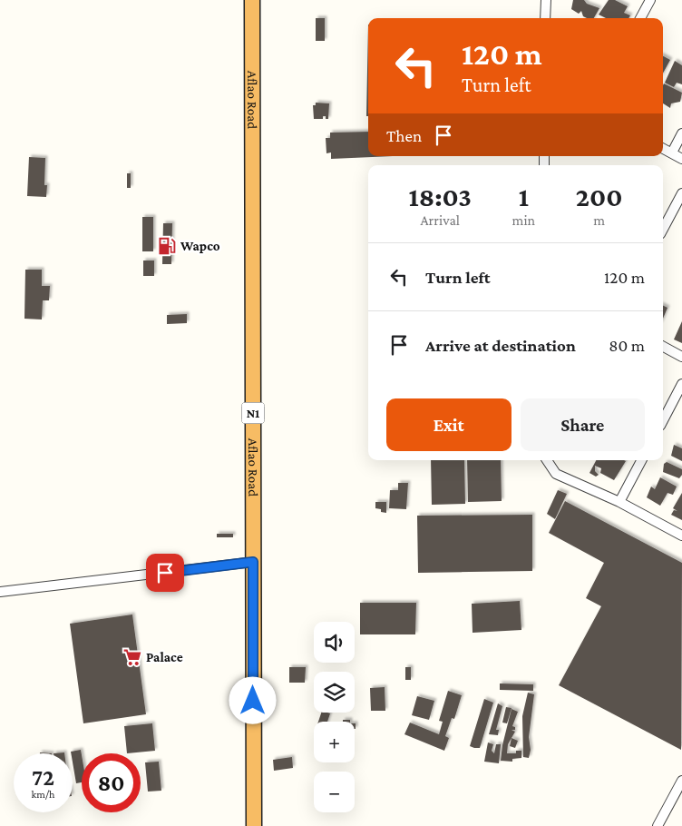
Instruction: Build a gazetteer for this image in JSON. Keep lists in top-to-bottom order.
{
  "streets": {
    "highway": ["Aflao Road", "N1"]
  },
  "places": {
    "fuel station": ["Wapco"],
    "supermarket": ["Palace"]
  },
  "page": {
    "turn": ["120 m", "Turn left"],
    "then": "Then",
    "eta": [
      "18:03",
      "Arrival",
      "1",
      "min",
      "200",
      "m"
    ],
    "list": [
      {
        "name": "Turn left",
        "value": "120 m"
      },
      {
        "name": "Arrive at destination",
        "value": "80 m"
      }
    ],
    "buttons": ["Exit", "Share"],
    "map_buttons": ["+", "−"],
    "speed": "72 km/h",
    "limit": "80"
  }
}
